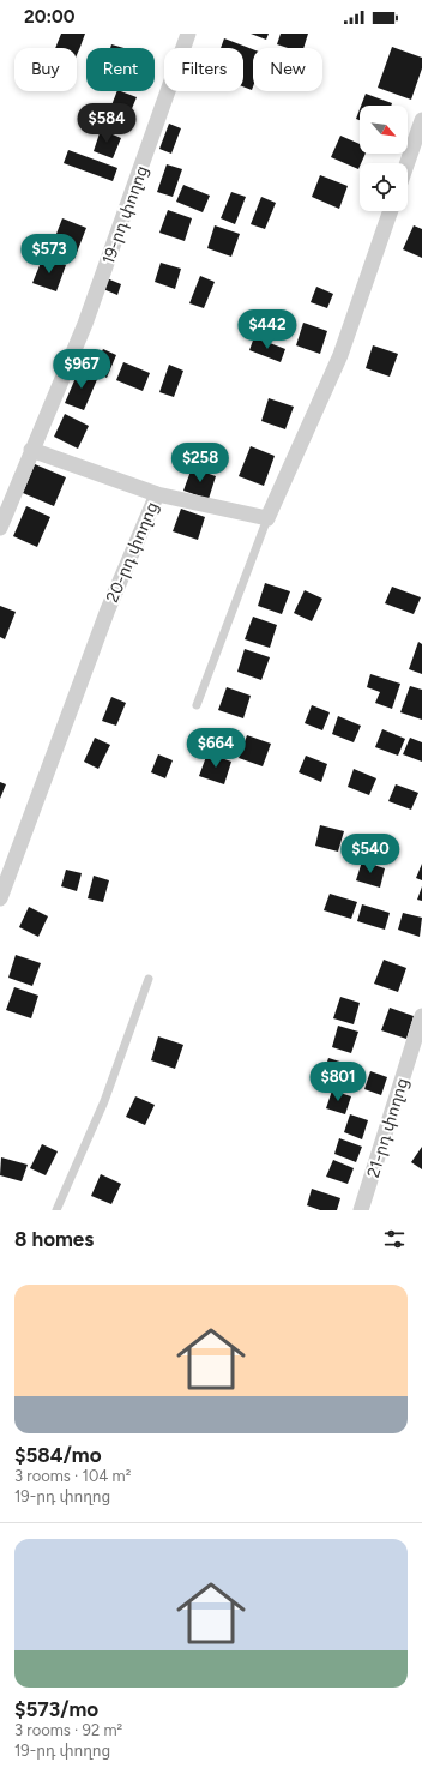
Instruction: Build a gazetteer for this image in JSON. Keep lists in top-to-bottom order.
{
  "streets": {
    "street": ["19-րդ փողոց", "20-րդ փողոց", "21-րդ փողոց"]
  },
  "north": "bottom right",
  "page": {
    "status": "20:00",
    "chip": [
      "Buy",
      "Rent",
      "Filters",
      "New"
    ],
    "price": [
      "$584",
      "$573",
      "$442",
      "$967",
      "$258",
      "$664",
      "$540",
      "$801"
    ],
    "heading": "8 homes",
    "list": [
      {
        "name": "$584/mo",
        "note": "3 rooms · 104 m² · 19-րդ փողոց"
      },
      {
        "name": "$573/mo",
        "note": "3 rooms · 92 m² · 19-րդ փողոց"
      }
    ]
  }
}
